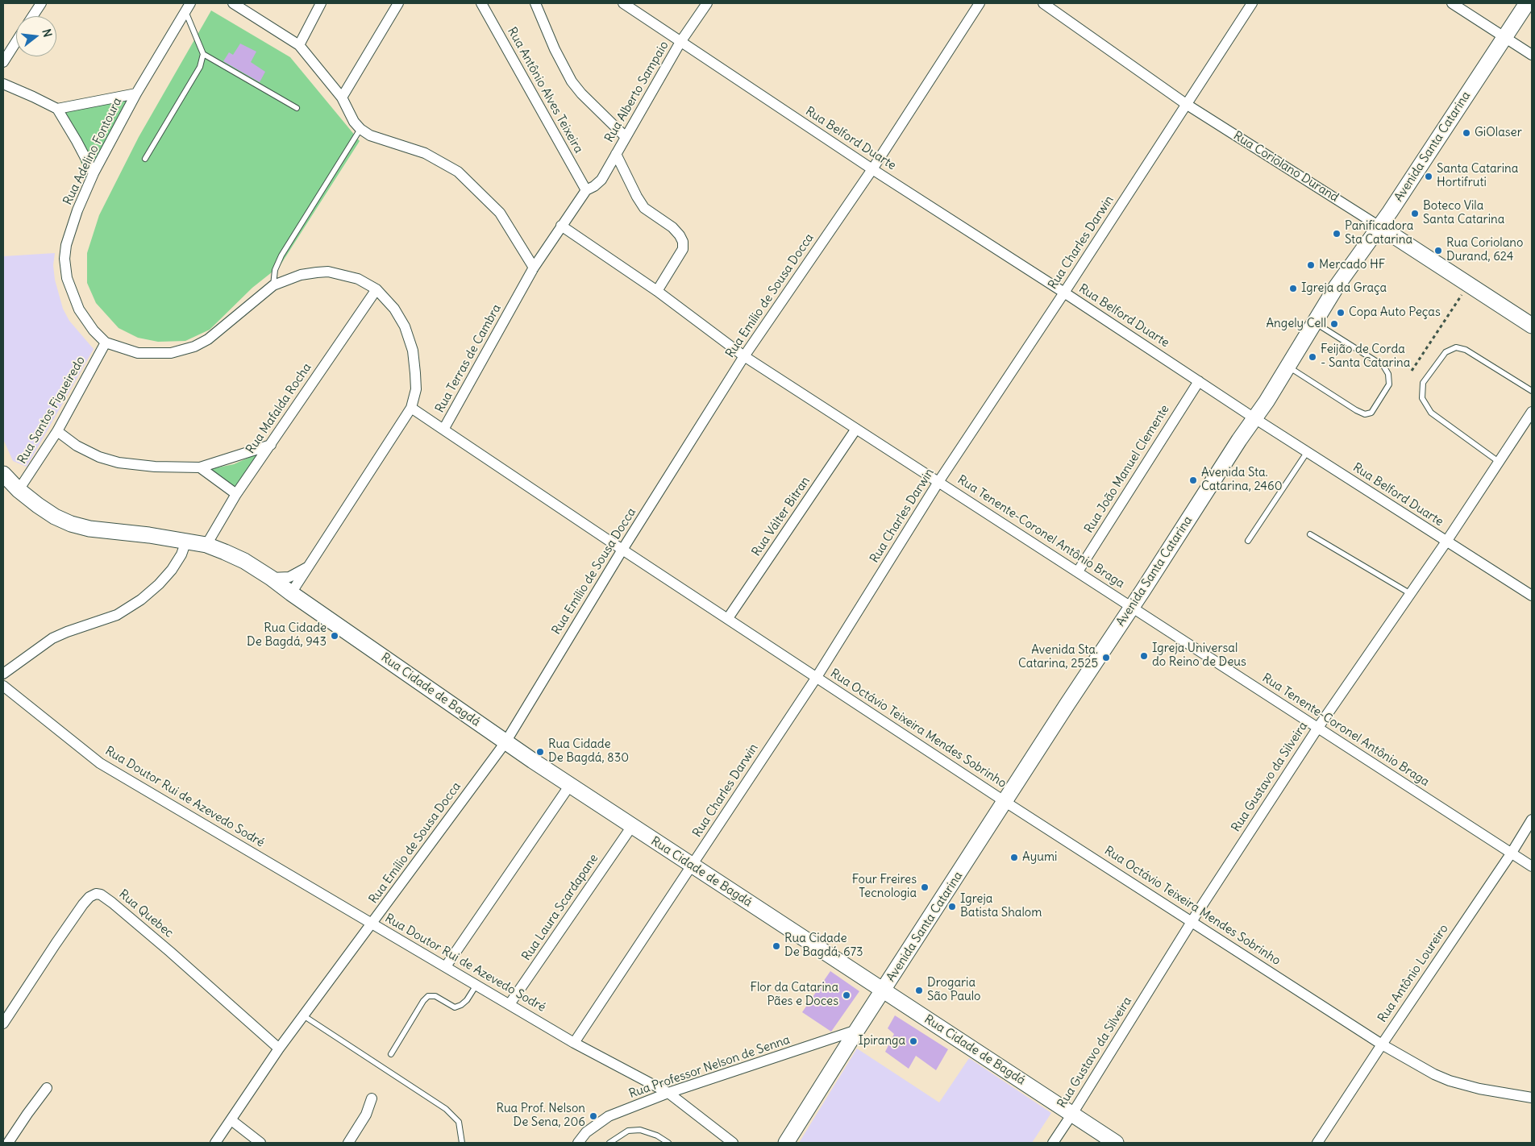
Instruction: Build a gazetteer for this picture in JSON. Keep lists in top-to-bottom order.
{
  "streets": {
    "street": [
      "Rua Antônio Alves Teixeira",
      "Rua Alberto Sampaio",
      "Rua Belford Duarte",
      "Avenida Santa Catarina",
      "Rua Adelino Fontoura",
      "Rua Coriolano Durand",
      "Rua Charles Darwin",
      "Rua Emílio de Sousa Docca",
      "Rua Terras de Cambra",
      "Rua Mafalda Rocha",
      "Rua Santos Figueiredo",
      "Rua João Manuel Clemente",
      "Rua Válter Bitran",
      "Rua Tenente-Coronel Antônio Braga",
      "Rua Cidade de Bagdá",
      "Rua Octávio Teixeira Mendes Sobrinho",
      "Rua Gustavo da Silveira",
      "Rua Doutor Rui de Azevedo Sodré",
      "Rua Laura Scardapane",
      "Rua Quebec",
      "Rua Antônio Loureiro",
      "Rua Professor Nelson de Senna"
    ]
  },
  "crossings": [
    ["Rua Antônio Alves Teixeira", "Rua Alberto Sampaio"],
    ["Rua Antônio Alves Teixeira", "Rua Terras de Cambra"],
    ["Rua Alberto Sampaio", "Rua Belford Duarte"],
    ["Rua Alberto Sampaio", "Rua Terras de Cambra"],
    ["Rua Belford Duarte", "Avenida Santa Catarina"],
    ["Rua Belford Duarte", "Rua Charles Darwin"],
    ["Rua Belford Duarte", "Rua Emílio de Sousa Docca"],
    ["Rua Belford Duarte", "Rua João Manuel Clemente"],
    ["Rua Belford Duarte", "Rua Gustavo da Silveira"],
    ["Avenida Santa Catarina", "Rua Coriolano Durand"],
    ["Avenida Santa Catarina", "Rua Tenente-Coronel Antônio Braga"],
    ["Avenida Santa Catarina", "Rua Cidade de Bagdá"],
    ["Avenida Santa Catarina", "Rua Octávio Teixeira Mendes Sobrinho"],
    ["Avenida Santa Catarina", "Rua Professor Nelson de Senna"],
    ["Rua Adelino Fontoura", "Rua Terras de Cambra"],
    ["Rua Adelino Fontoura", "Rua Mafalda Rocha"],
    ["Rua Adelino Fontoura", "Rua Santos Figueiredo"],
    ["Rua Coriolano Durand", "Rua Charles Darwin"],
    ["Rua Charles Darwin", "Rua Tenente-Coronel Antônio Braga"],
    ["Rua Charles Darwin", "Rua Cidade de Bagdá"],
    ["Rua Charles Darwin", "Rua Octávio Teixeira Mendes Sobrinho"],
    ["Rua Charles Darwin", "Rua Doutor Rui de Azevedo Sodré"],
    ["Rua Emílio de Sousa Docca", "Rua Tenente-Coronel Antônio Braga"],
    ["Rua Emílio de Sousa Docca", "Rua Cidade de Bagdá"],
    ["Rua Emílio de Sousa Docca", "Rua Octávio Teixeira Mendes Sobrinho"],
    ["Rua Emílio de Sousa Docca", "Rua Doutor Rui de Azevedo Sodré"],
    ["Rua Emílio de Sousa Docca", "Rua Quebec"],
    ["Rua Terras de Cambra", "Rua Tenente-Coronel Antônio Braga"],
    ["Rua Terras de Cambra", "Rua Octávio Teixeira Mendes Sobrinho"],
    ["Rua Mafalda Rocha", "Rua Cidade de Bagdá"],
    ["Rua Santos Figueiredo", "Rua Cidade de Bagdá"],
    ["Rua João Manuel Clemente", "Rua Tenente-Coronel Antônio Braga"],
    ["Rua Válter Bitran", "Rua Tenente-Coronel Antônio Braga"],
    ["Rua Válter Bitran", "Rua Octávio Teixeira Mendes Sobrinho"],
    ["Rua Tenente-Coronel Antônio Braga", "Rua Gustavo da Silveira"],
    ["Rua Tenente-Coronel Antônio Braga", "Rua Antônio Loureiro"],
    ["Rua Cidade de Bagdá", "Rua Gustavo da Silveira"],
    ["Rua Cidade de Bagdá", "Rua Laura Scardapane"],
    ["Rua Octávio Teixeira Mendes Sobrinho", "Rua Gustavo da Silveira"],
    ["Rua Octávio Teixeira Mendes Sobrinho", "Rua Antônio Loureiro"],
    ["Rua Doutor Rui de Azevedo Sodré", "Rua Laura Scardapane"],
    ["Rua Doutor Rui de Azevedo Sodré", "Rua Professor Nelson de Senna"]
  ],
  "places": [
    "GiOlaser",
    "Santa Catarina Hortifruti",
    "Boteco Vila Santa Catarina",
    "Panificadora Sta Catarina",
    "Rua Coriolano Durand, 624",
    "Mercado HF",
    "Igreja da Graça",
    "Copa Auto Peças",
    "Angely Cell",
    "Feijão de Corda - Santa Catarina",
    "Avenida Sta. Catarina, 2460",
    "Rua Cidade De Bagdá, 943",
    "Igreja Universal do Reino de Deus",
    "Avenida Sta. Catarina, 2525",
    "Rua Cidade De Bagdá, 830",
    "Ayumi",
    "Four Freires Tecnologia",
    "Igreja Batista Shalom",
    "Rua Cidade De Bagdá, 673",
    "Drogaria São Paulo",
    "Flor da Catarina Pães e Doces",
    "Ipiranga",
    "Rua Prof. Nelson De Sena, 206"
  ],
  "north": "right"
}
